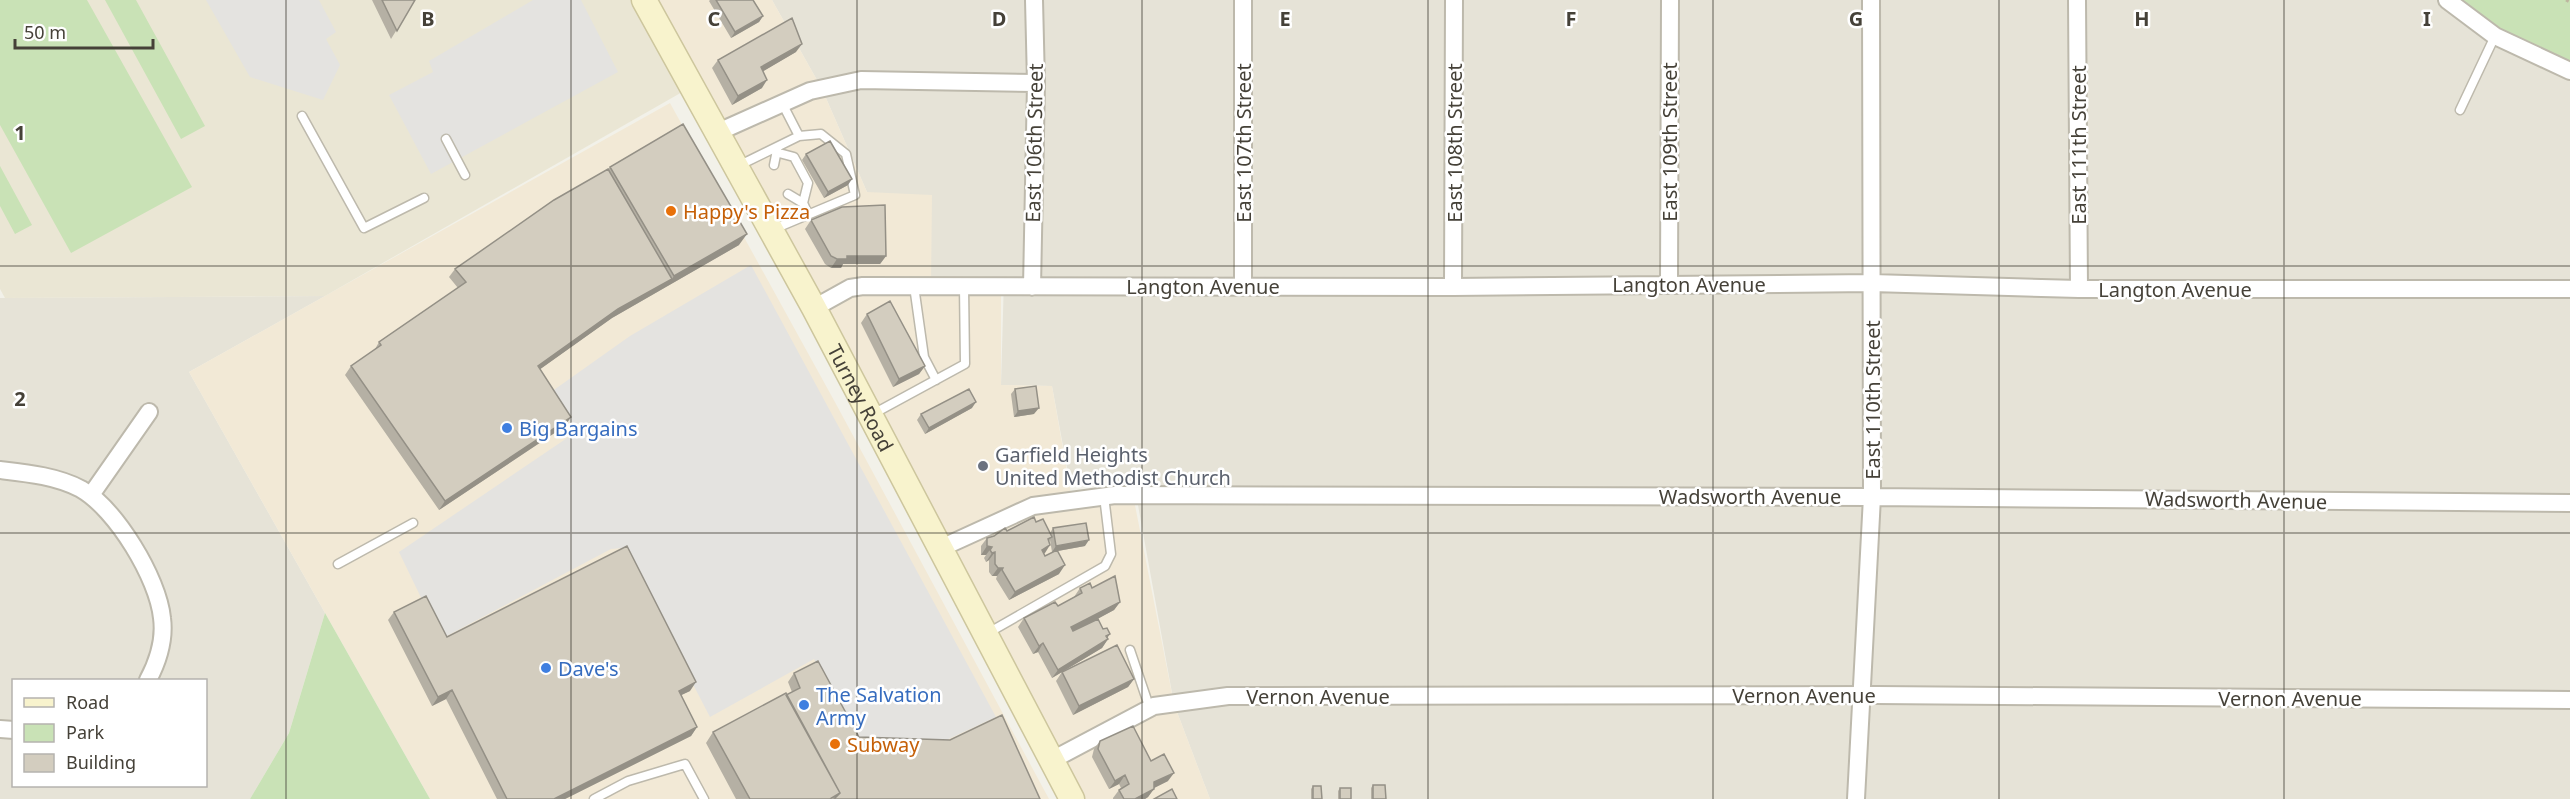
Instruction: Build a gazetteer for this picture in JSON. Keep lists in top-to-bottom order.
{
  "streets": {
    "main road": ["Turney Road"],
    "street": [
      "East 109th Street",
      "East 106th Street",
      "East 107th Street",
      "East 108th Street",
      "East 111th Street",
      "Langton Avenue",
      "East 110th Street",
      "Wadsworth Avenue",
      "Vernon Avenue"
    ]
  },
  "crossings": [
    ["East 109th Street", "Langton Avenue"],
    ["East 106th Street", "Langton Avenue"],
    ["East 107th Street", "Langton Avenue"],
    ["East 108th Street", "Langton Avenue"],
    ["East 111th Street", "Langton Avenue"],
    ["Langton Avenue", "Turney Road"],
    ["Langton Avenue", "East 110th Street"],
    ["Turney Road", "Wadsworth Avenue"],
    ["Turney Road", "Vernon Avenue"],
    ["East 110th Street", "Wadsworth Avenue"],
    ["East 110th Street", "Vernon Avenue"]
  ],
  "places": [
    "Happy's Pizza",
    "Big Bargains",
    "Garfield Heights United Methodist Church",
    "Dave's",
    "The Salvation Army",
    "Subway"
  ],
  "legend": ["Road", "Park", "Building"],
  "scale_bar": "50 m",
  "grid": {
    "columns": [
      "B",
      "C",
      "D",
      "E",
      "F",
      "G",
      "H",
      "I"
    ],
    "rows": ["1", "2"]
  }
}
